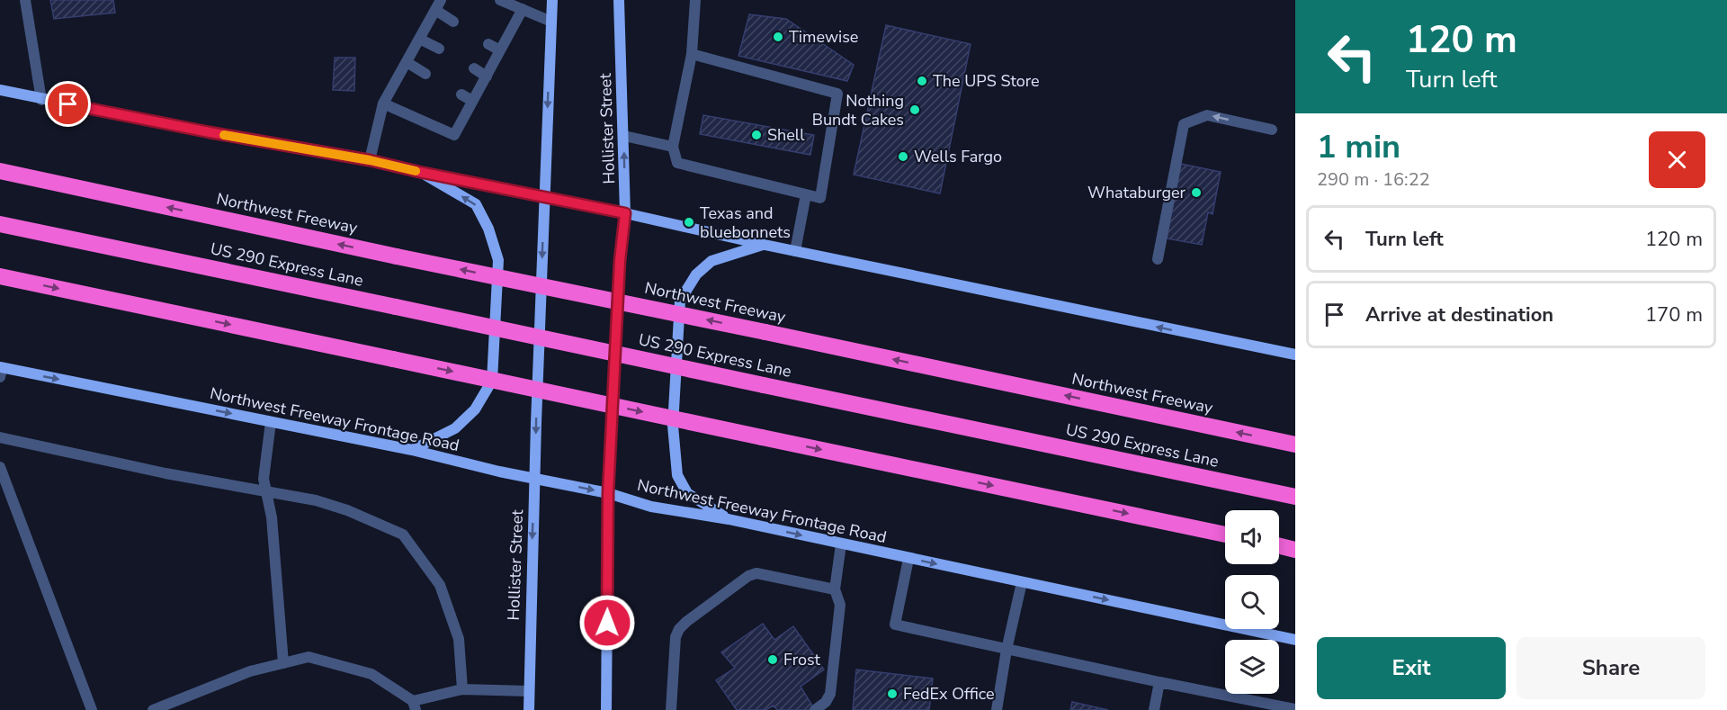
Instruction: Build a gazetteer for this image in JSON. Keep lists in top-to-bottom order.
{
  "streets": {
    "highway": ["Northwest Freeway", "US 290 Express Lane"],
    "main road": ["Hollister Street", "Northwest Freeway Frontage Road"]
  },
  "crossings": [
    ["Hollister Street", "Northwest Freeway Frontage Road"]
  ],
  "one_way": ["Northwest Freeway Frontage Road"],
  "places": [
    "Timewise",
    "The UPS Store",
    "Nothing Bundt Cakes",
    "Shell",
    "Wells Fargo",
    "Whataburger",
    "Texas and bluebonnets",
    "Frost",
    "FedEx Office"
  ],
  "page": {
    "turn": ["120 m", "Turn left"],
    "heading": ["1 min", "290 m · 16:22"],
    "list": [
      {
        "name": "Turn left",
        "value": "120 m"
      },
      {
        "name": "Arrive at destination",
        "value": "170 m"
      }
    ],
    "buttons": ["Exit", "Share"]
  }
}
